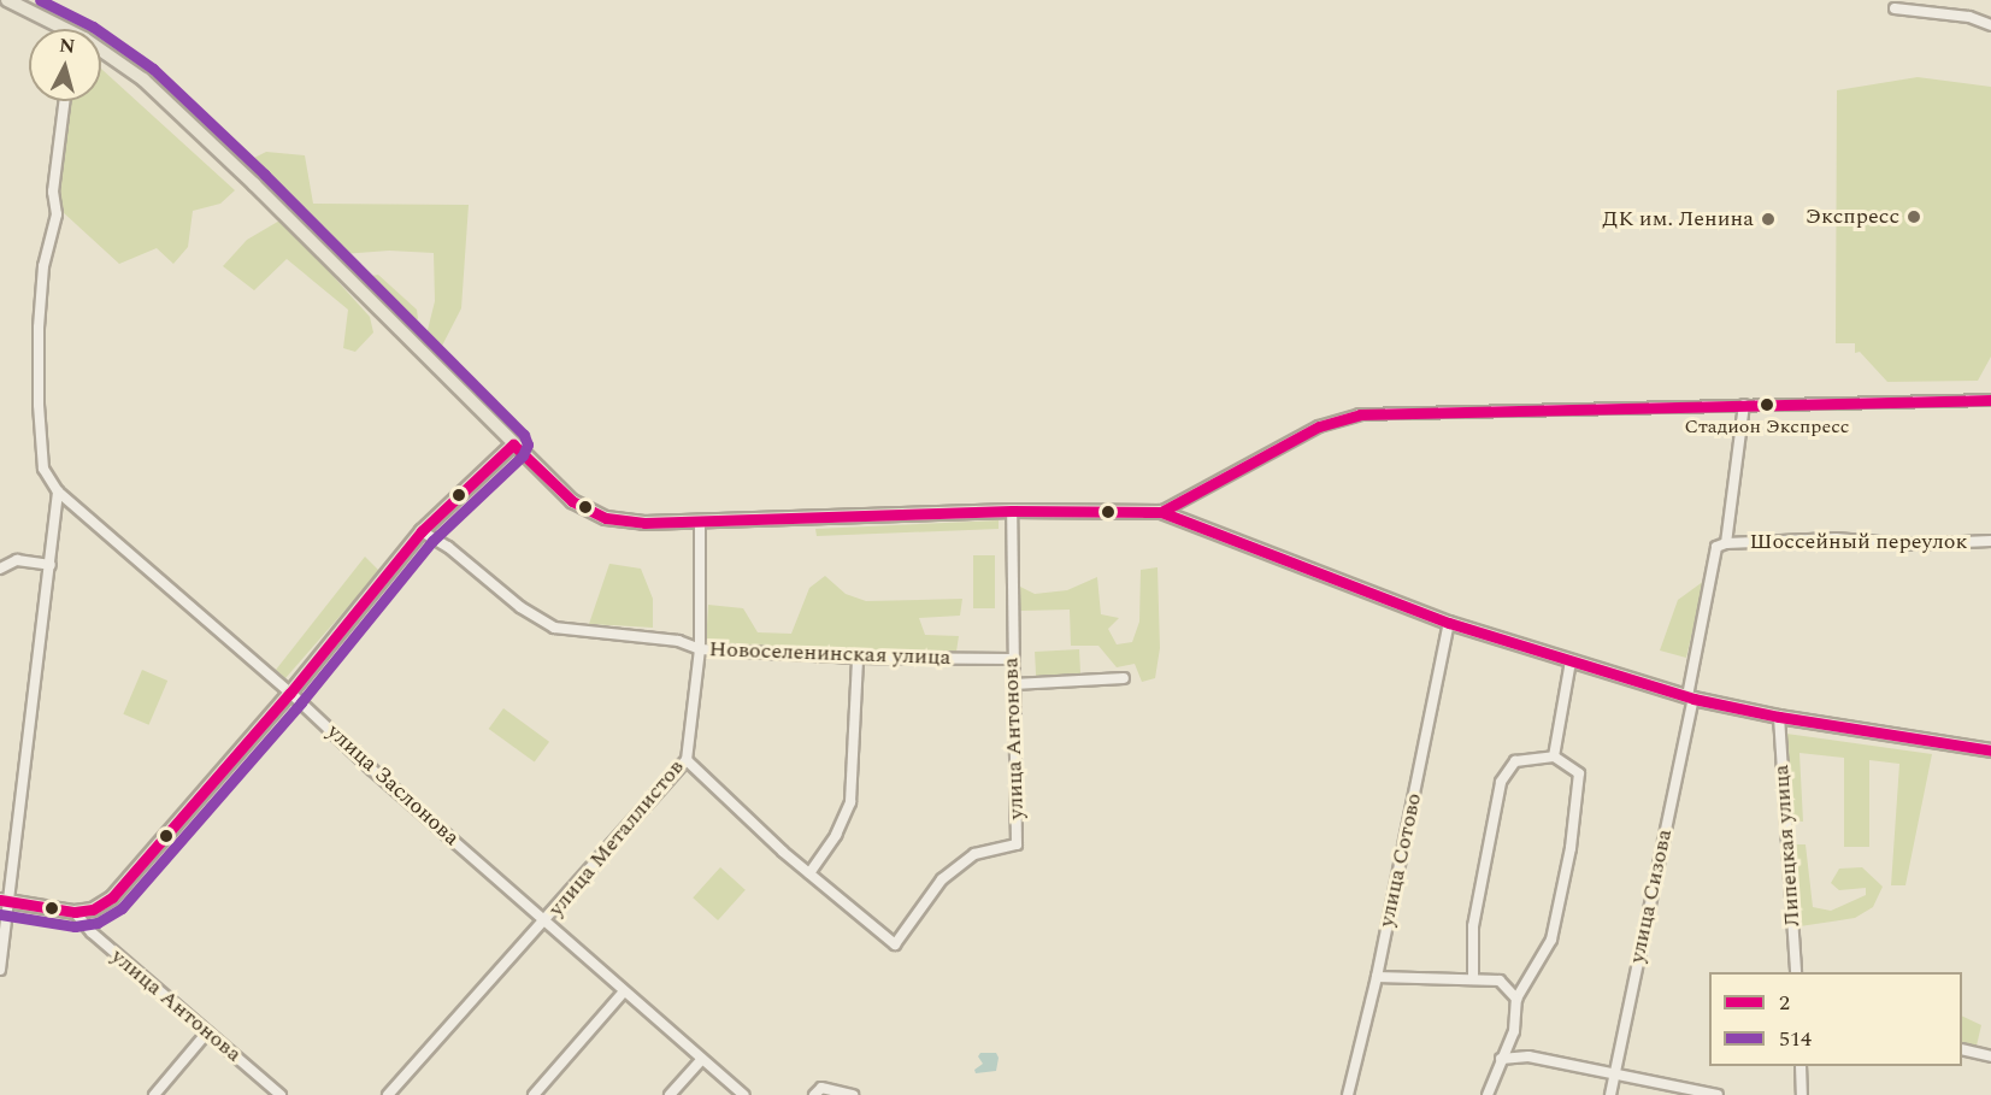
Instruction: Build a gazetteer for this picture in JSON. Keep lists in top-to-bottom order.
{
  "streets": {
    "street": [
      "Шоссейный переулок",
      "Новоселенинская улица",
      "улица Антонова",
      "улица Заслонова",
      "улица Металлистов",
      "Липецкая улица",
      "улица Сотово",
      "улица Сизова"
    ]
  },
  "crossings": [
    ["Шоссейный переулок", "улица Сизова"],
    ["Новоселенинская улица", "улица Антонова"],
    ["Новоселенинская улица", "улица Металлистов"],
    ["улица Заслонова", "улица Металлистов"]
  ],
  "places": ["Экспресс", "ДК им. Ленина", "Стадион Экспресс"],
  "lines": ["transit line 514", "transit line 2"],
  "legend": ["2", "514"],
  "north": "top"
}
